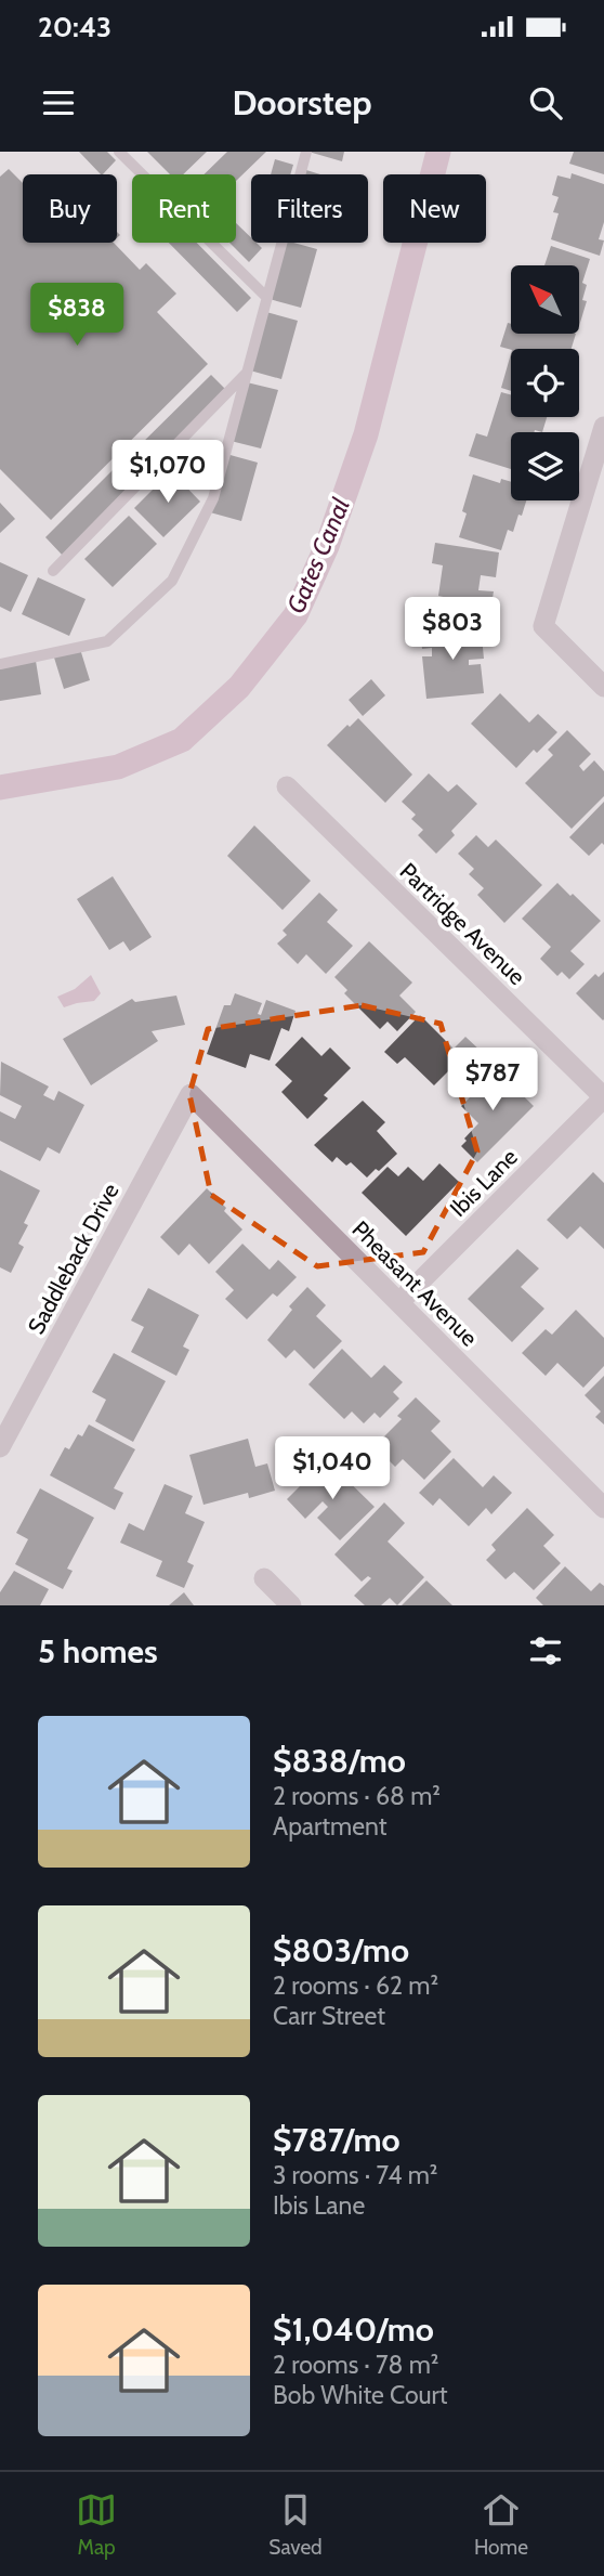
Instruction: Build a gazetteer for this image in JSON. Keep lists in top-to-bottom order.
{
  "streets": {
    "street": [
      "Partridge Avenue",
      "Ibis Lane",
      "Saddleback Drive",
      "Pheasant Avenue"
    ]
  },
  "crossings": [
    ["Partridge Avenue", "Ibis Lane"],
    ["Ibis Lane", "Pheasant Avenue"],
    ["Saddleback Drive", "Pheasant Avenue"]
  ],
  "water": ["Gates Canal"],
  "north": "top left",
  "page": {
    "status": "20:43",
    "header": "Doorstep",
    "chip": [
      "Buy",
      "Rent",
      "Filters",
      "New"
    ],
    "price": [
      "$838",
      "$1,070",
      "$803",
      "$787",
      "$1,040"
    ],
    "heading": "5 homes",
    "list": [
      {
        "name": "$838/mo",
        "note": "2 rooms · 68 m² · Apartment"
      },
      {
        "name": "$803/mo",
        "note": "2 rooms · 62 m² · Carr Street"
      },
      {
        "name": "$787/mo",
        "note": "3 rooms · 74 m² · Ibis Lane"
      },
      {
        "name": "$1,040/mo",
        "note": "2 rooms · 78 m² · Bob White Court"
      }
    ],
    "tabs": ["Map", "Saved", "Home"]
  }
}
